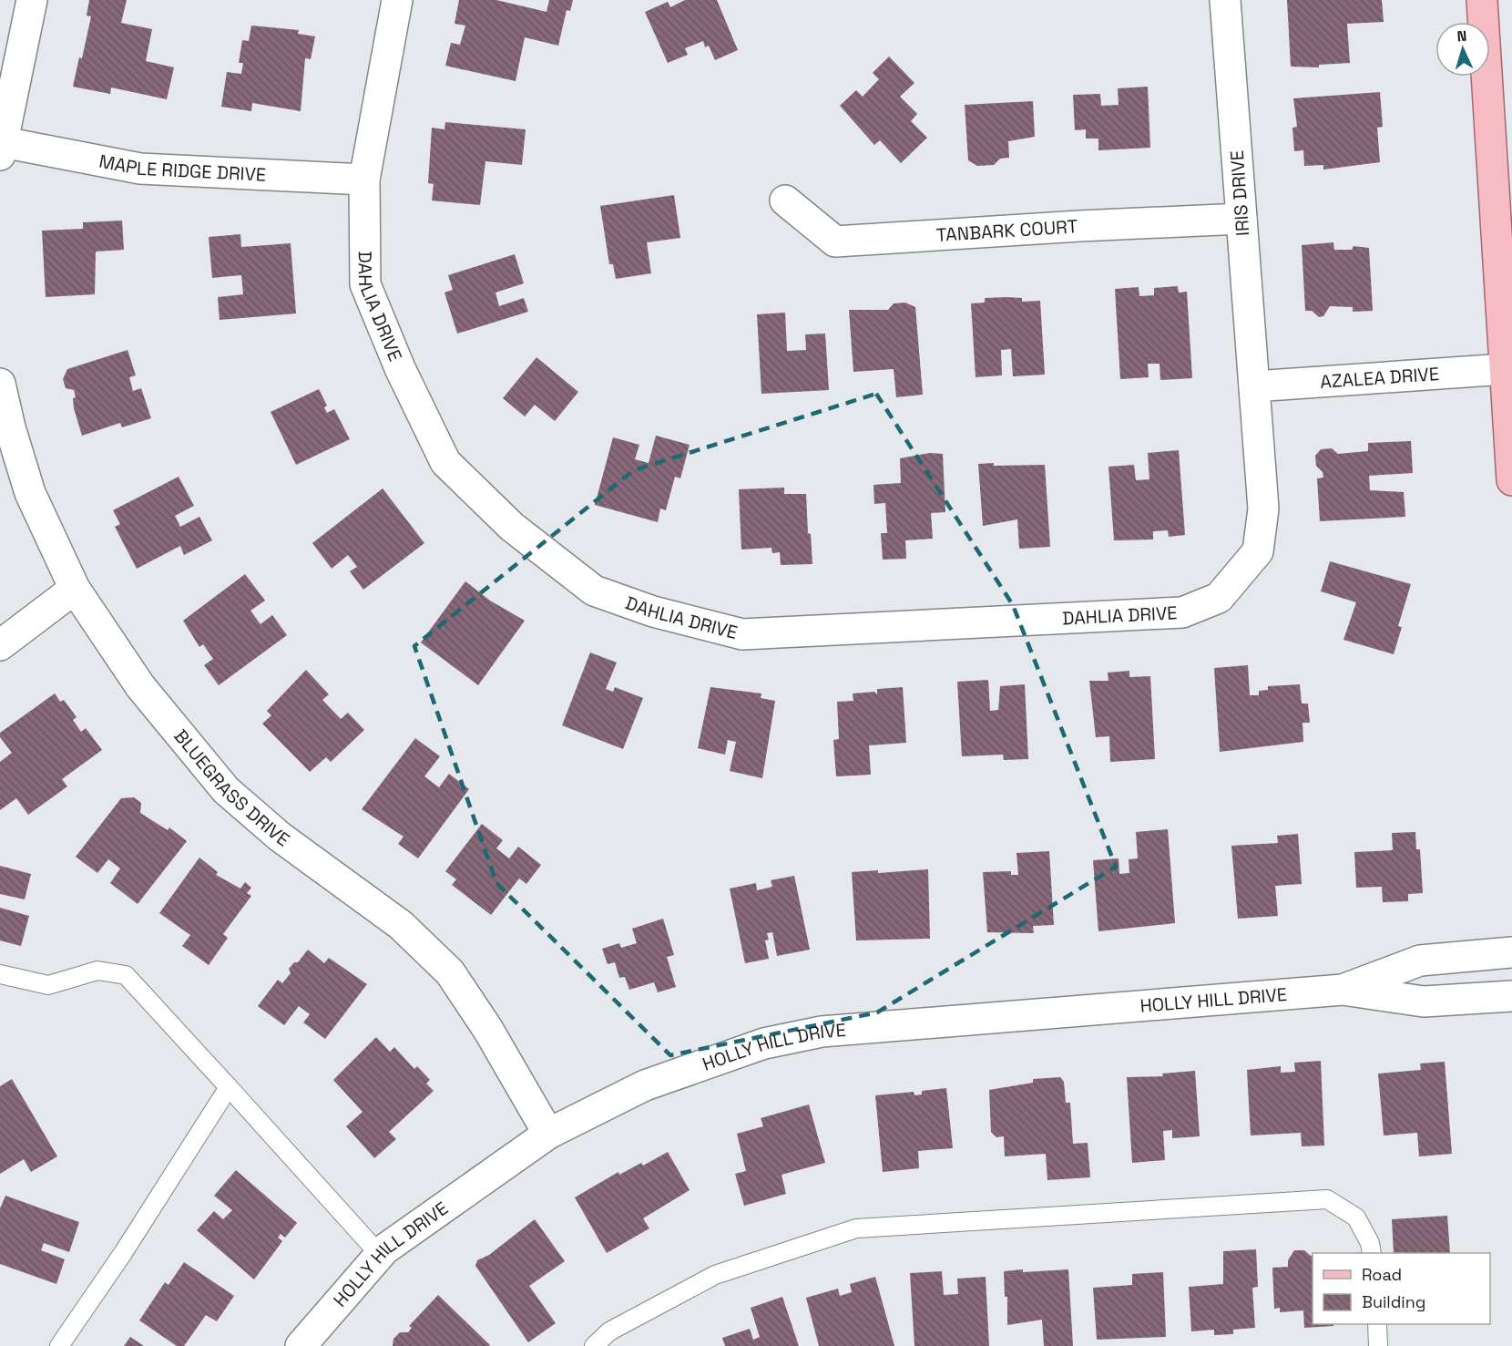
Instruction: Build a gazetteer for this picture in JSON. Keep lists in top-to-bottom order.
{
  "streets": {
    "street": [
      "MAPLE RIDGE DRIVE",
      "IRIS DRIVE",
      "TANBARK COURT",
      "DAHLIA DRIVE",
      "AZALEA DRIVE",
      "BLUEGRASS DRIVE",
      "HOLLY HILL DRIVE"
    ]
  },
  "crossings": [
    ["MAPLE RIDGE DRIVE", "DAHLIA DRIVE"],
    ["IRIS DRIVE", "TANBARK COURT"],
    ["IRIS DRIVE", "DAHLIA DRIVE"],
    ["IRIS DRIVE", "AZALEA DRIVE"],
    ["DAHLIA DRIVE", "AZALEA DRIVE"],
    ["BLUEGRASS DRIVE", "HOLLY HILL DRIVE"]
  ],
  "legend": ["Road", "Building"],
  "north": "top"
}
